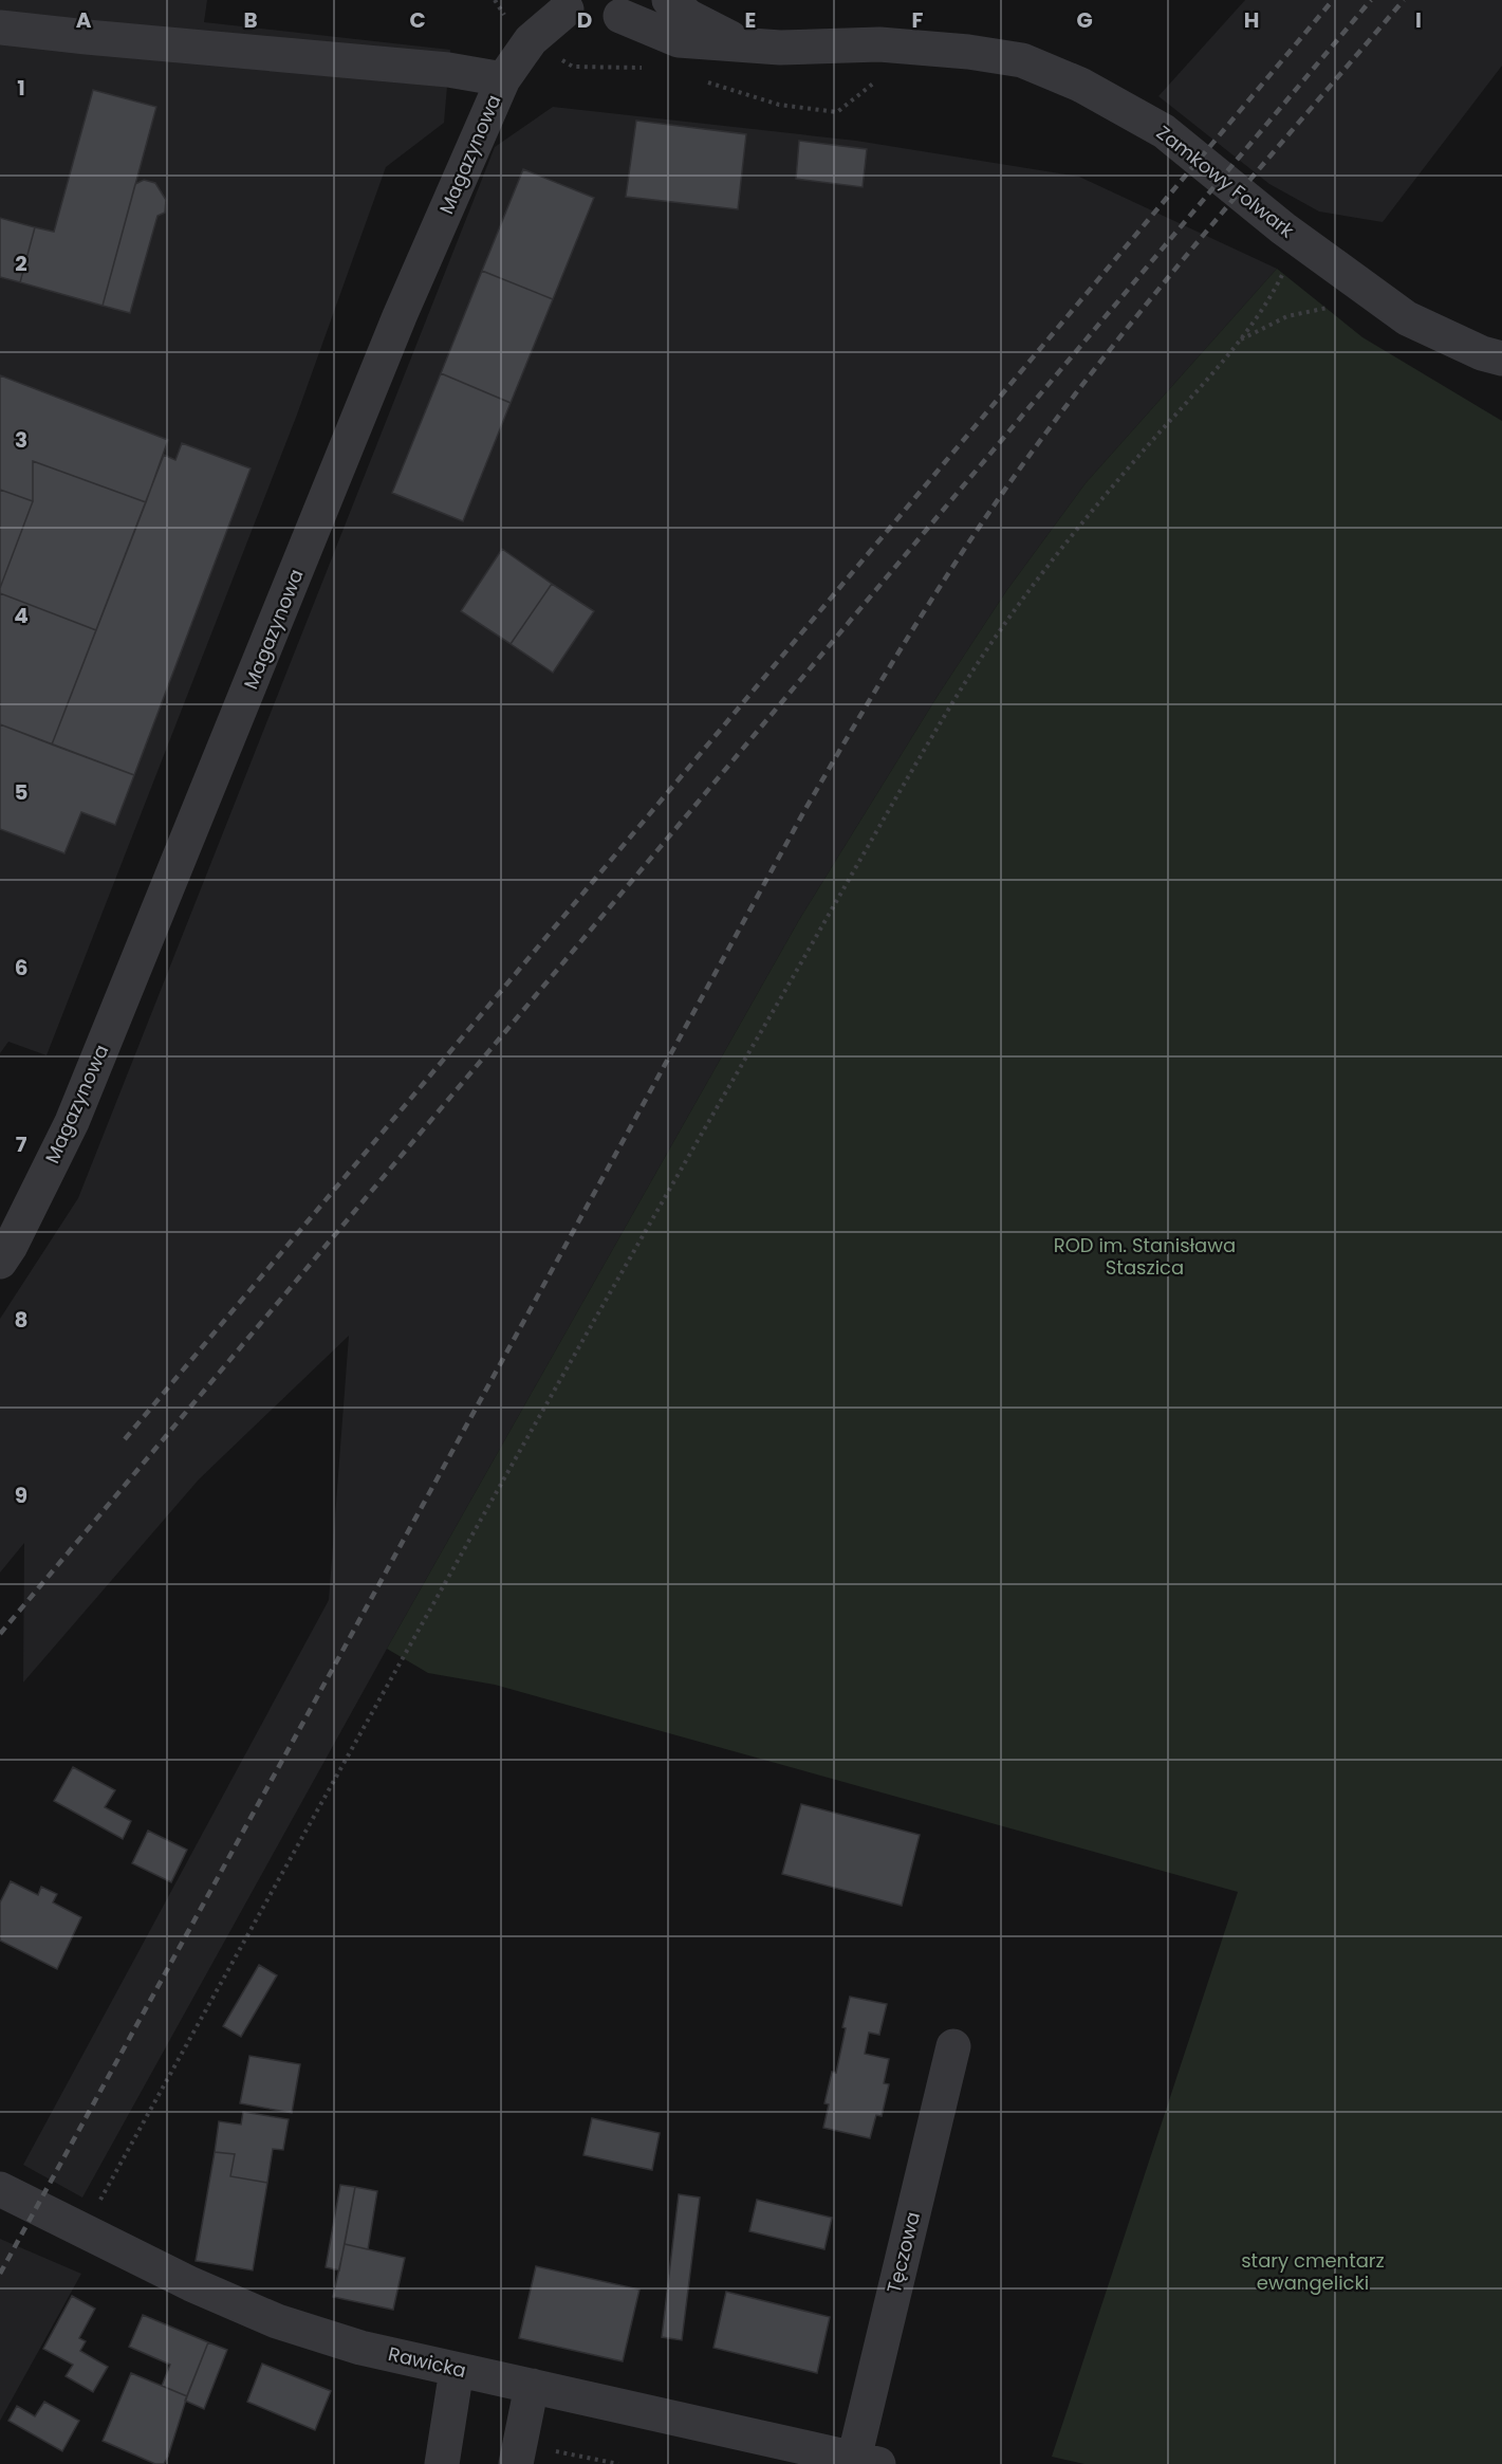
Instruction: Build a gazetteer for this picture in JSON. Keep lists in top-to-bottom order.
{
  "streets": {
    "street": [
      "Magazynowa",
      "Zamkowy Folwark",
      "Tęczowa",
      "Rawicka"
    ]
  },
  "crossings": [
    ["Tęczowa", "Rawicka"]
  ],
  "parks": ["ROD im. Stanisława Staszica", "stary cmentarz ewangelicki"],
  "grid": {
    "columns": [
      "A",
      "B",
      "C",
      "D",
      "E",
      "F",
      "G",
      "H",
      "I"
    ],
    "rows": [
      "1",
      "2",
      "3",
      "4",
      "5",
      "6",
      "7",
      "8",
      "9"
    ]
  }
}
